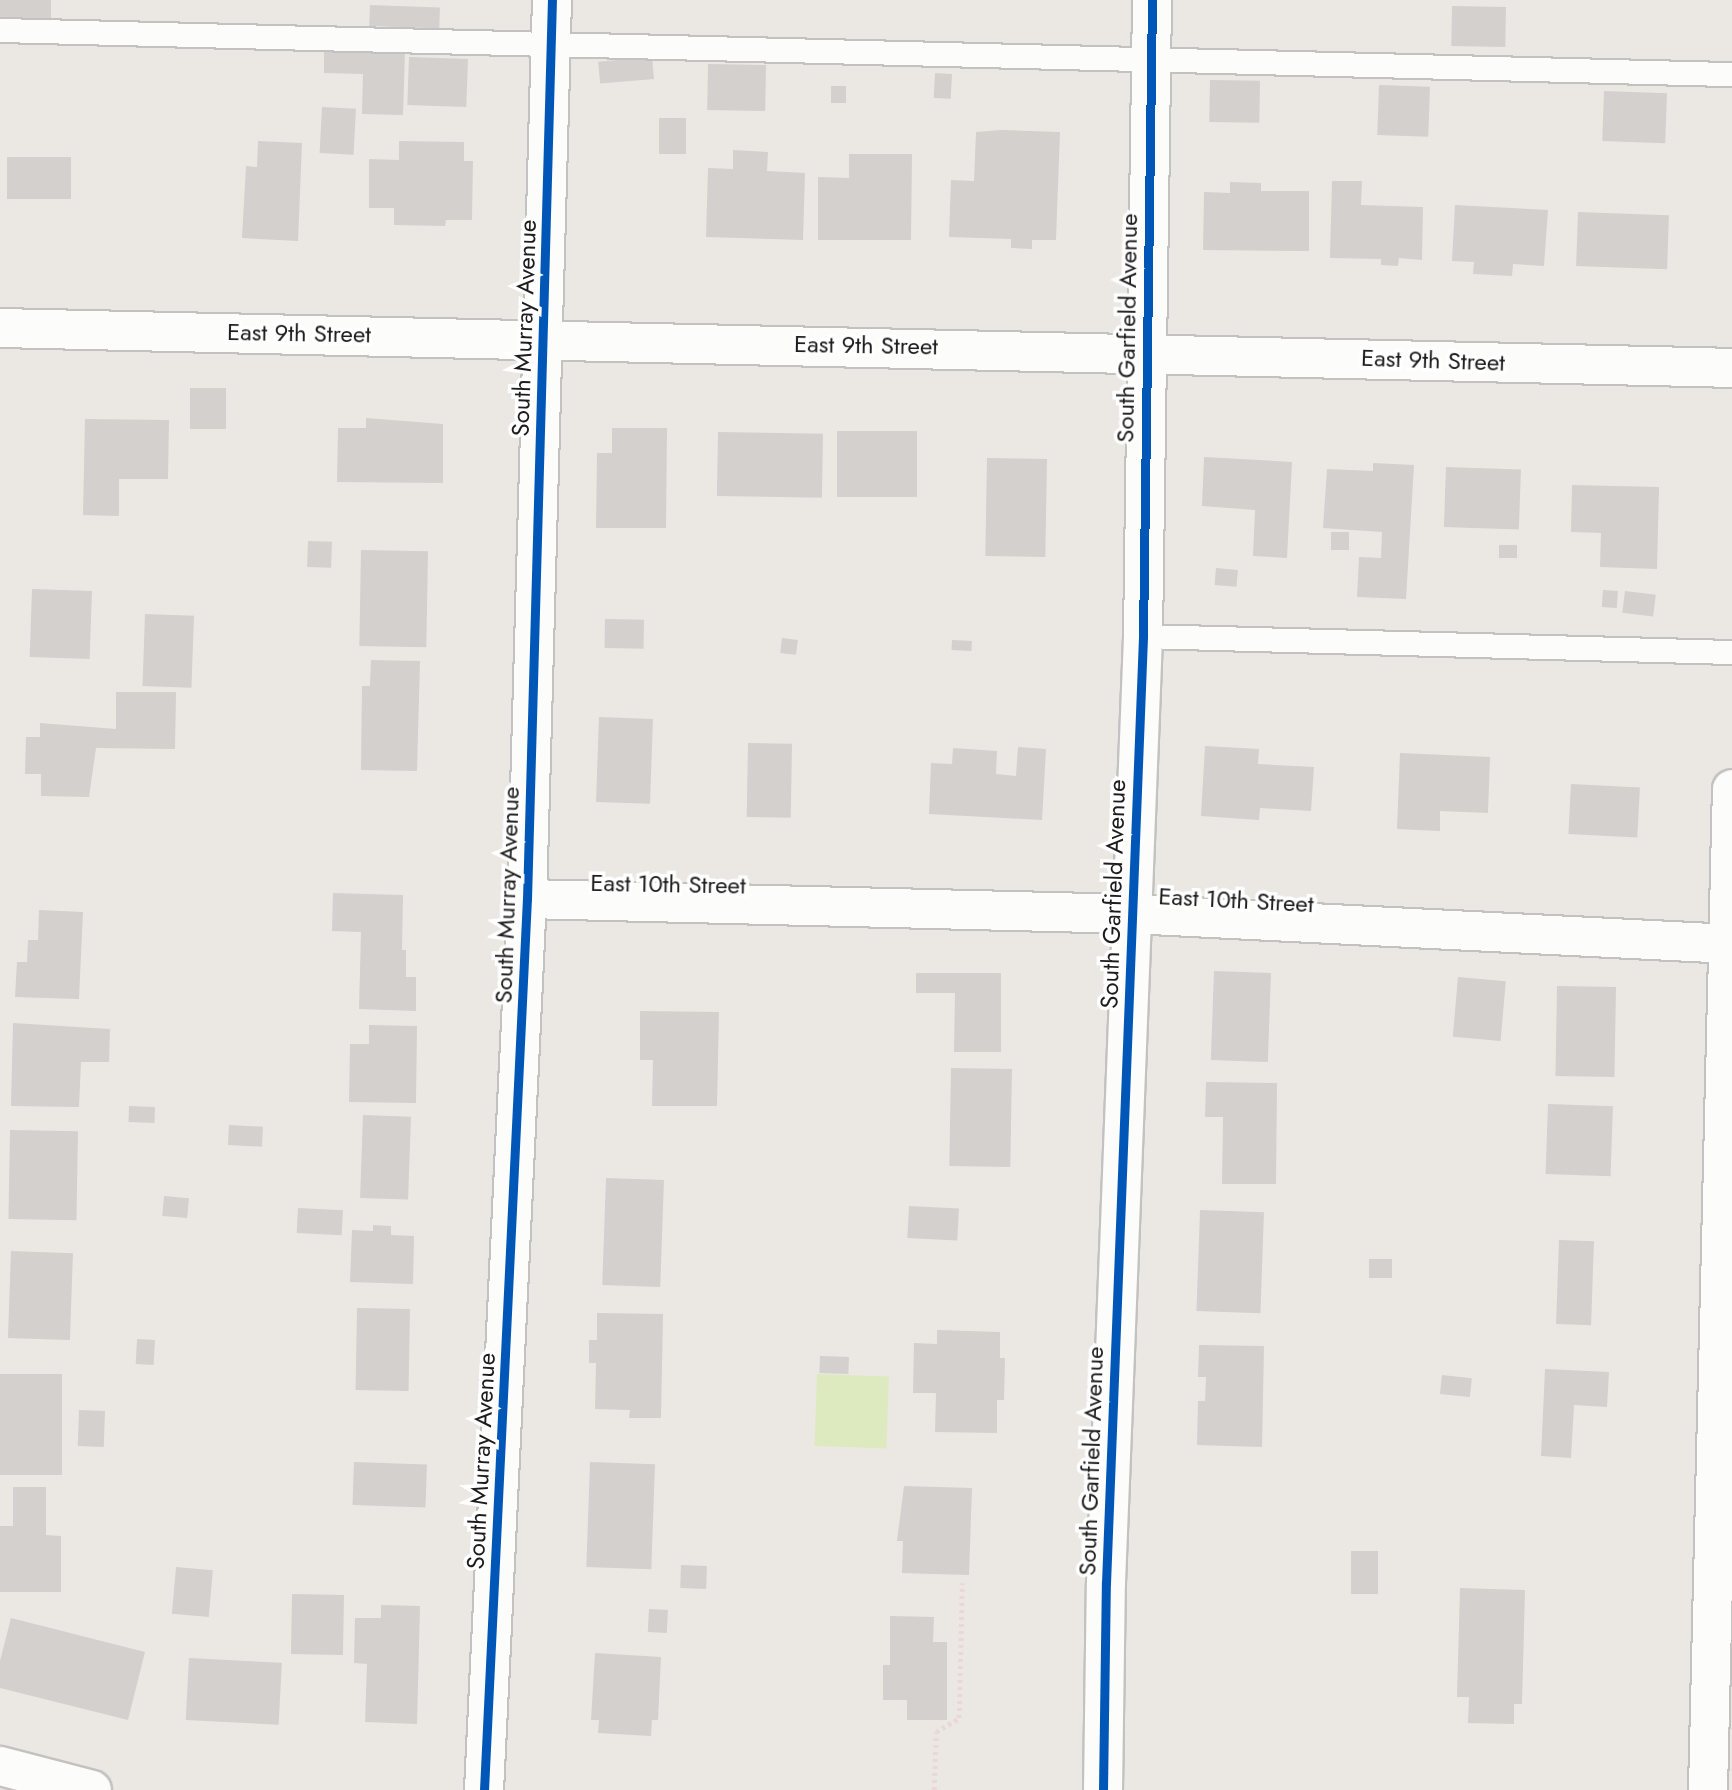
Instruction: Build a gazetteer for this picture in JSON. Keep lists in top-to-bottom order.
{
  "streets": {
    "street": [
      "South Murray Avenue",
      "South Garfield Avenue",
      "East 9th Street",
      "East 10th Street"
    ]
  },
  "crossings": [
    ["South Murray Avenue", "East 9th Street"],
    ["South Murray Avenue", "East 10th Street"],
    ["South Garfield Avenue", "East 9th Street"],
    ["South Garfield Avenue", "East 10th Street"]
  ]
}
